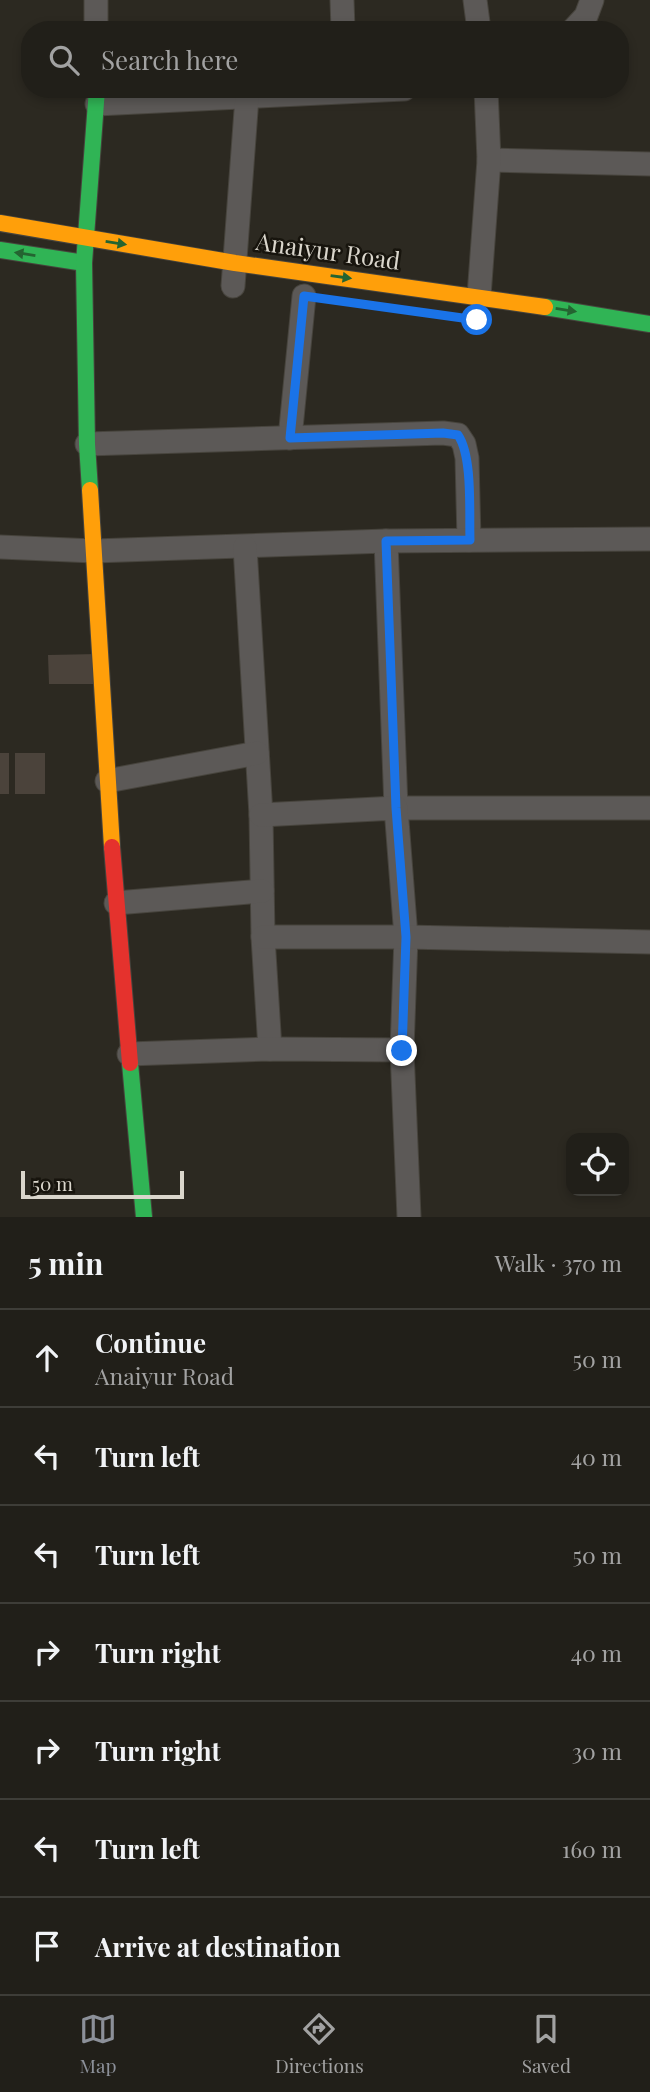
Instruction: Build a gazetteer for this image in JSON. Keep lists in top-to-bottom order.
{
  "streets": {
    "street": ["Anaiyur Road"]
  },
  "one_way": ["Anaiyur Road"],
  "scale_bar": "50 m",
  "page": {
    "search": "Search here",
    "scale": "50 m",
    "heading": ["5 min", "Walk · 370 m"],
    "list": [
      ["Continue", "Anaiyur Road", "50 m"],
      ["Turn left", "40 m"],
      ["Turn left", "50 m"],
      ["Turn right", "40 m"],
      ["Turn right", "30 m"],
      ["Turn left", "160 m"],
      "Arrive at destination"
    ],
    "nav": ["Map", "Directions", "Saved"]
  }
}
